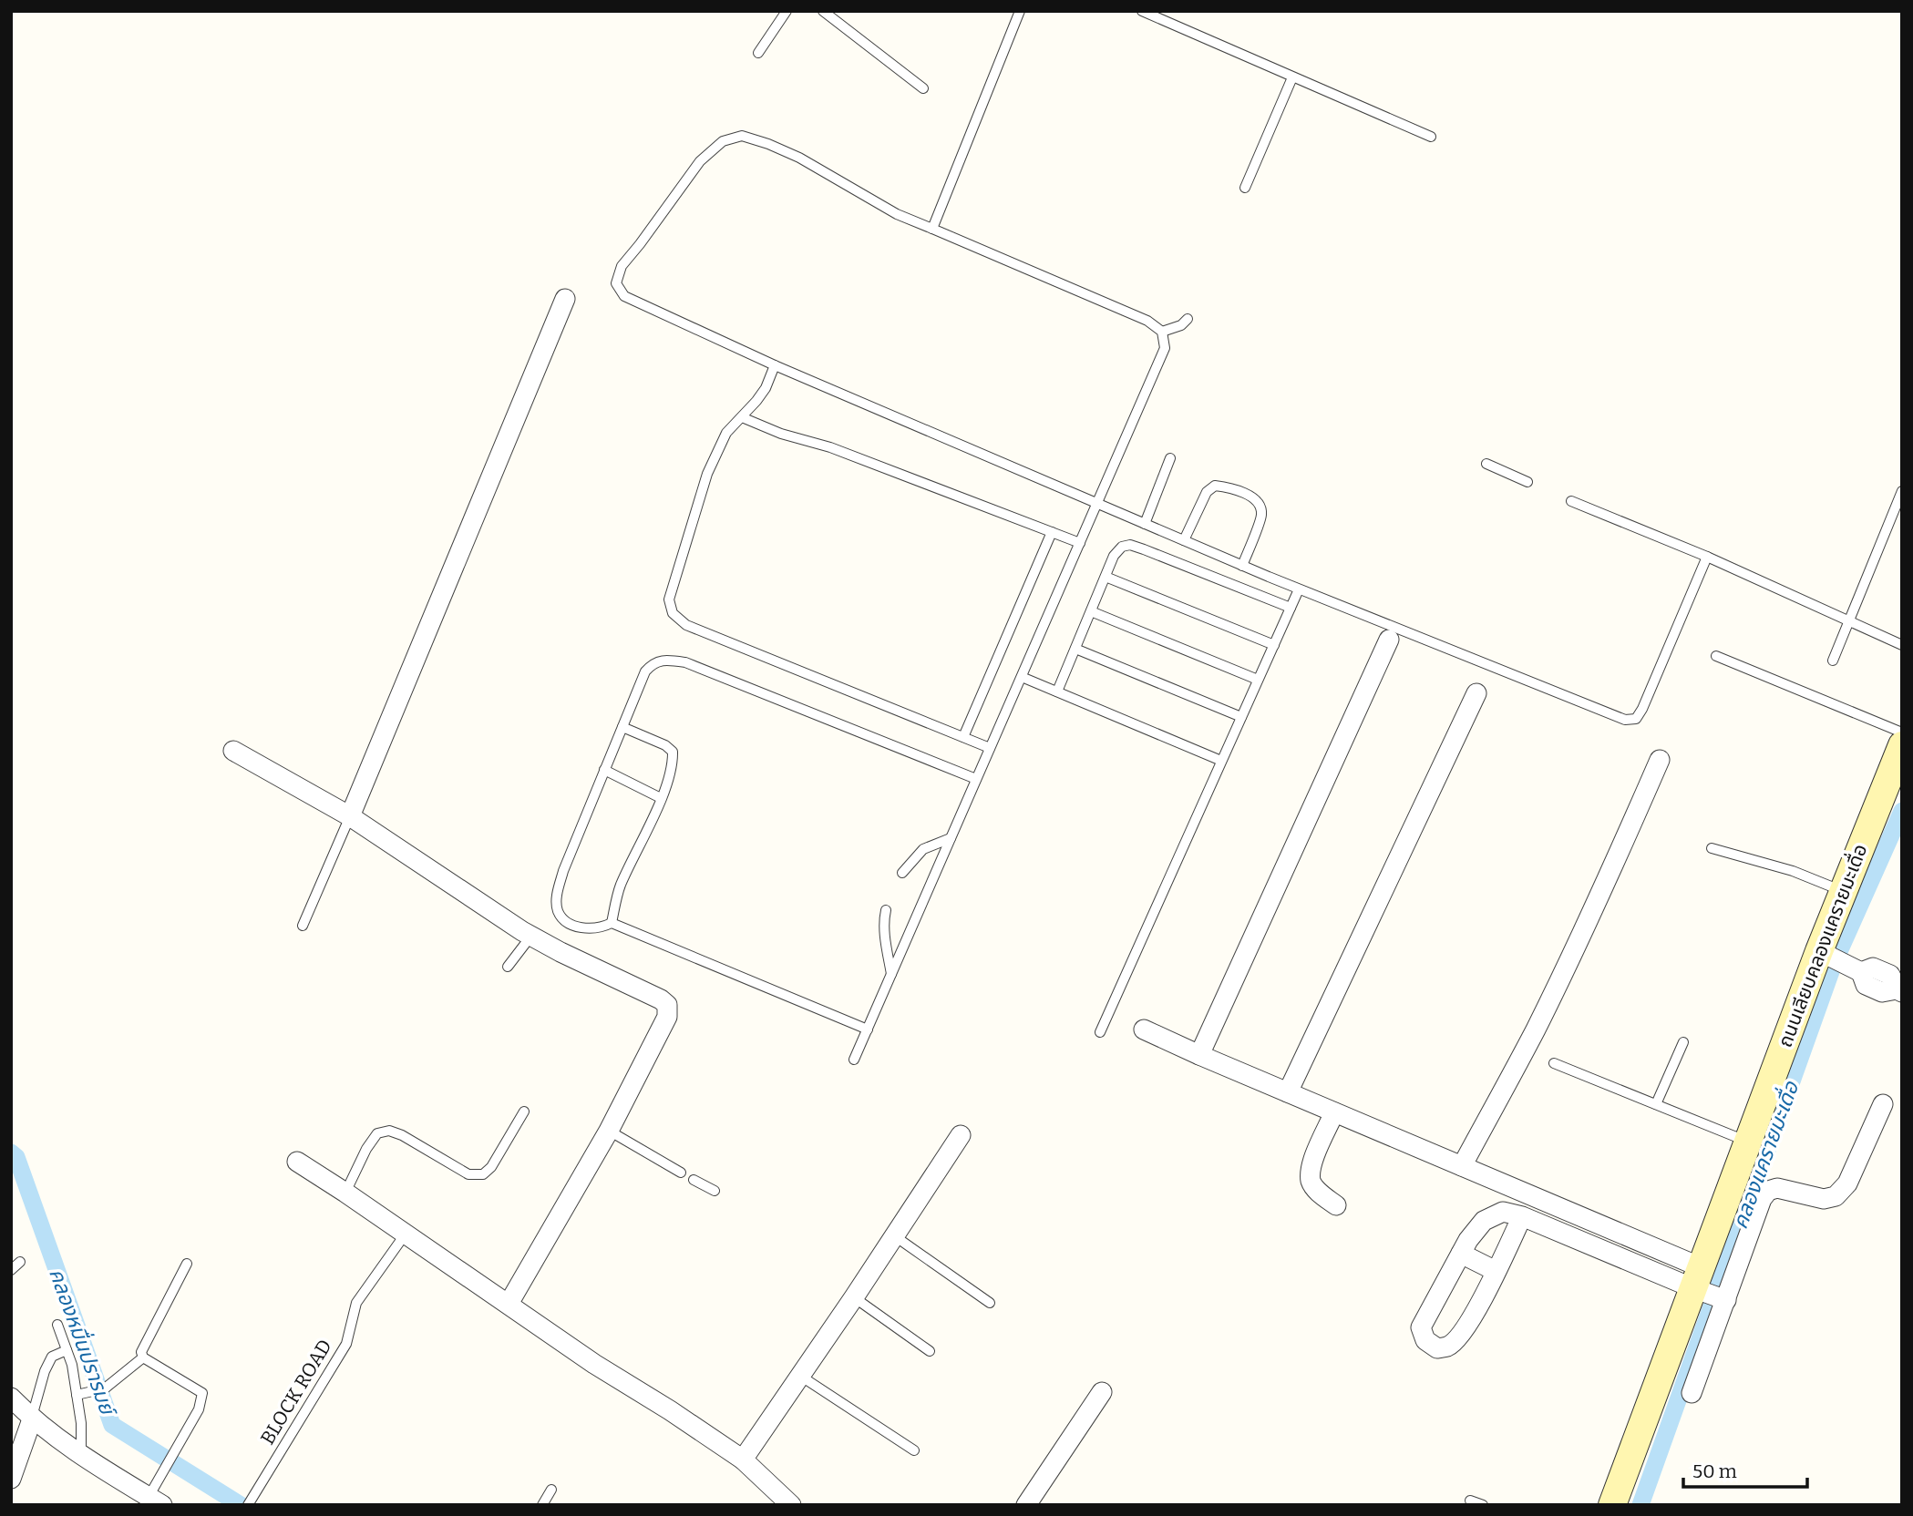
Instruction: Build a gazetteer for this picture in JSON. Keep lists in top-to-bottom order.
{
  "streets": {
    "street": ["ถนนเลียบคลองแครายมะเดื่อ"],
    "lane": ["BLOCK ROAD"]
  },
  "water": ["คลองแครายมะเดื่อ", "คลองหมื่นปรารมย์"],
  "scale_bar": "50 m"
}
